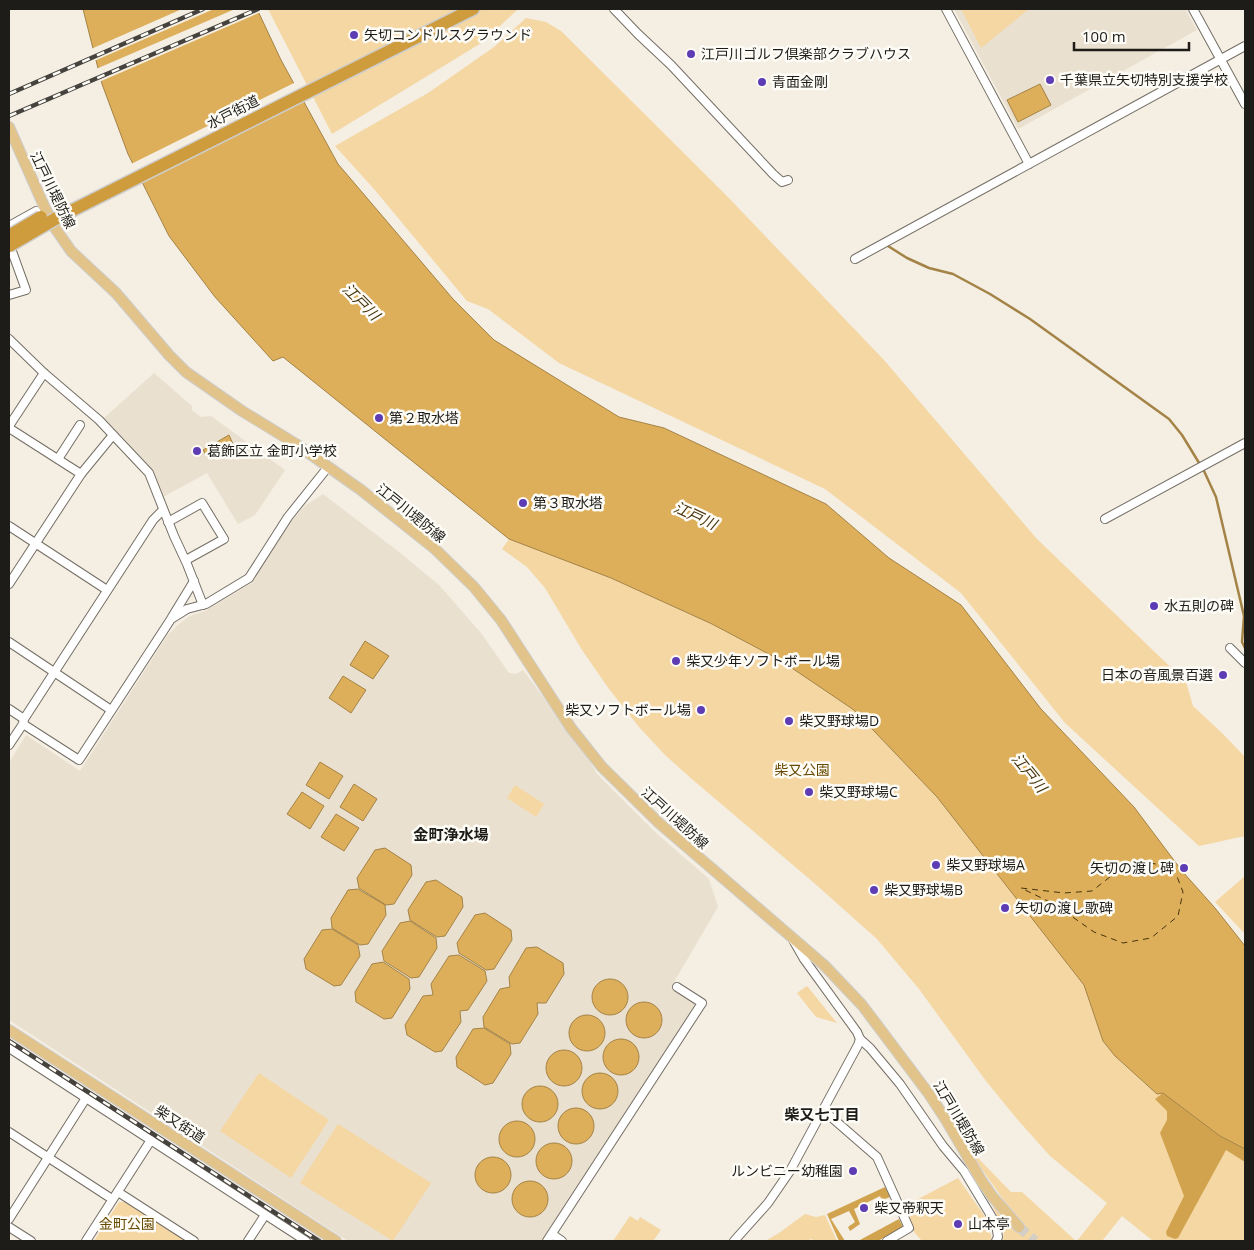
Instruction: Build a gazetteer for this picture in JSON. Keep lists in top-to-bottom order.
{
  "streets": {
    "highway": ["水戸街道"],
    "main road": ["江戸川堤防線", "柴又街道"]
  },
  "districts": ["金町浄水場", "柴又七丁目"],
  "water": ["江戸川"],
  "parks": ["柴又公園", "金町公園"],
  "places": [
    "矢切コンドルスグラウンド",
    "江戸川ゴルフ倶楽部クラブハウス",
    "千葉県立矢切特別支援学校",
    "青面金剛",
    "第２取水塔",
    "葛飾区立 金町小学校",
    "第３取水塔",
    "水五則の碑",
    "柴又少年ソフトボール場",
    "日本の音風景百選",
    "柴又ソフトボール場",
    "柴又野球場D",
    "柴又野球場C",
    "柴又野球場A",
    "矢切の渡し碑",
    "柴又野球場B",
    "矢切の渡し歌碑",
    "ルンビニー幼稚園",
    "柴又帝釈天",
    "山本亭"
  ],
  "scale_bar": "100 m"
}
